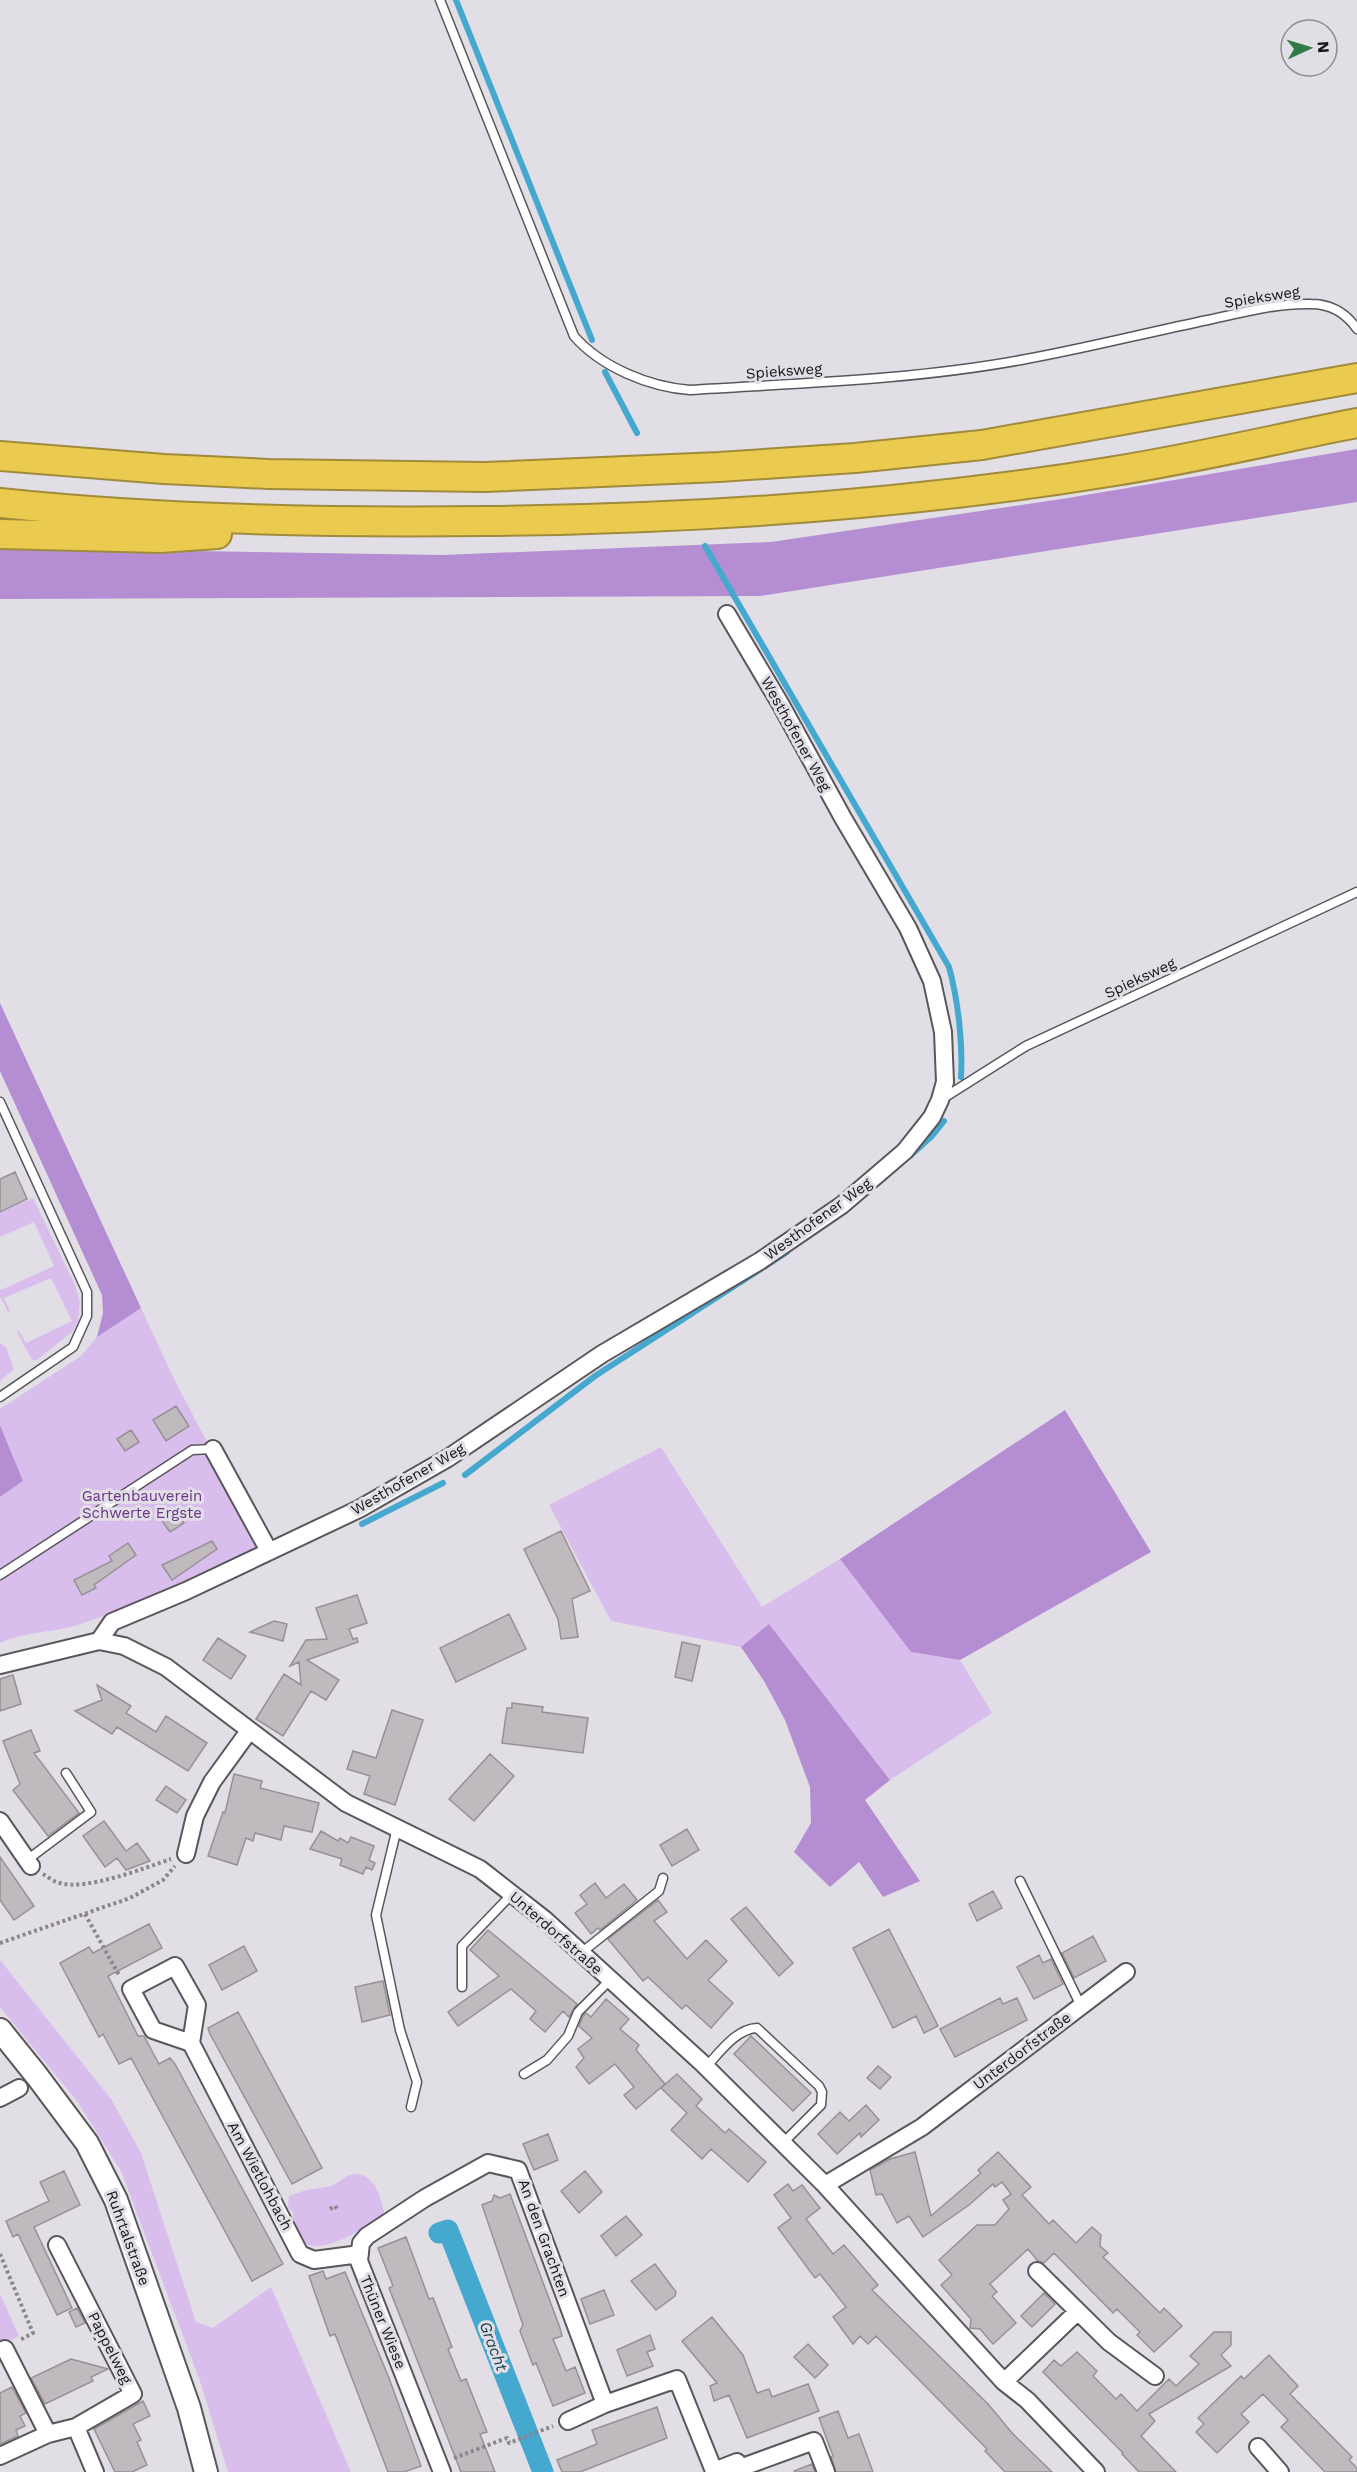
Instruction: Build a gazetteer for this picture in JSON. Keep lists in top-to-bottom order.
{
  "streets": {
    "main road": ["Ruhrtalstraße"],
    "street": [
      "Westhofener Weg",
      "Unterdorfstraße",
      "Am Wietlohbach",
      "An den Grachten",
      "Thüner Wiese",
      "Pappelweg"
    ],
    "lane": ["Spieksweg"]
  },
  "crossings": [
    ["Spieksweg", "Westhofener Weg"],
    ["Westhofener Weg", "Unterdorfstraße"],
    ["Am Wietlohbach", "Thüner Wiese"],
    ["An den Grachten", "Thüner Wiese"]
  ],
  "water": ["Gracht"],
  "parks": ["Gartenbauverein Schwerte Ergste"],
  "north": "right"
}
